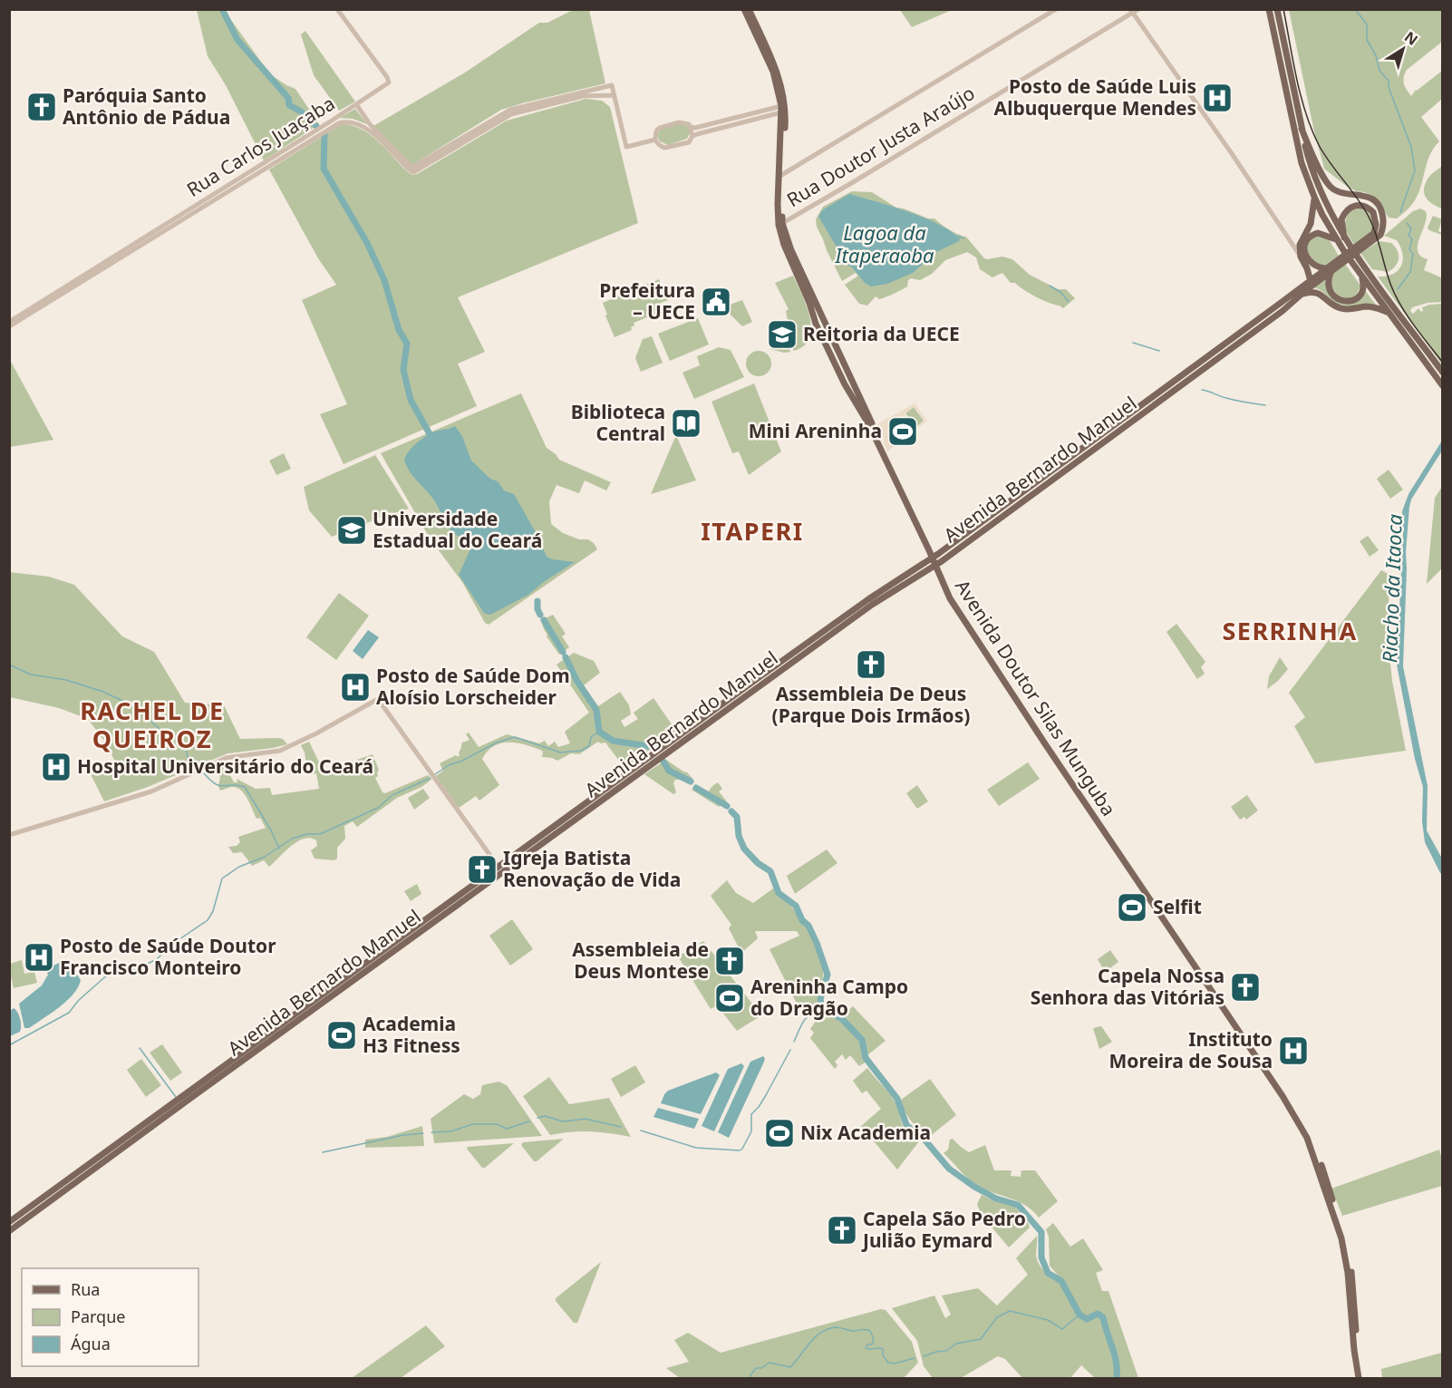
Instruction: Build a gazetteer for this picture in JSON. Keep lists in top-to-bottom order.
{
  "streets": {
    "main road": ["Avenida Bernardo Manuel", "Avenida Doutor Silas Munguba"],
    "street": ["Rua Carlos Juaçaba", "Rua Doutor Justa Araújo"]
  },
  "crossings": [
    ["Rua Doutor Justa Araújo", "Avenida Doutor Silas Munguba"],
    ["Avenida Bernardo Manuel", "Avenida Doutor Silas Munguba"]
  ],
  "districts": ["ITAPERI", "SERRINHA", "RACHEL DE QUEIROZ"],
  "water": ["Lagoa da Itaperaoba", "Riacho da Itaoca"],
  "places": {
    "hospital": [
      "Posto de Saúde Luis Albuquerque Mendes",
      "Posto de Saúde Dom Aloísio Lorscheider",
      "Hospital Universitário do Ceará",
      "Posto de Saúde Doutor Francisco Monteiro",
      "Instituto Moreira de Sousa"
    ],
    "church": [
      "Paróquia Santo Antônio de Pádua",
      "Assembleia De Deus (Parque Dois Irmãos)",
      "Igreja Batista Renovação de Vida",
      "Assembleia de Deus Montese",
      "Capela Nossa Senhora das Vitórias",
      "Capela São Pedro Julião Eymard"
    ],
    "public building": ["Prefeitura – UECE"],
    "school or university": ["Reitoria da UECE", "Universidade Estadual do Ceará"],
    "library": ["Biblioteca Central"],
    "sports": [
      "Mini Areninha",
      "Selfit",
      "Areninha Campo do Dragão",
      "Academia H3 Fitness",
      "Nix Academia"
    ]
  },
  "legend": ["Rua", "Parque", "Água"],
  "north": "top right"
}
